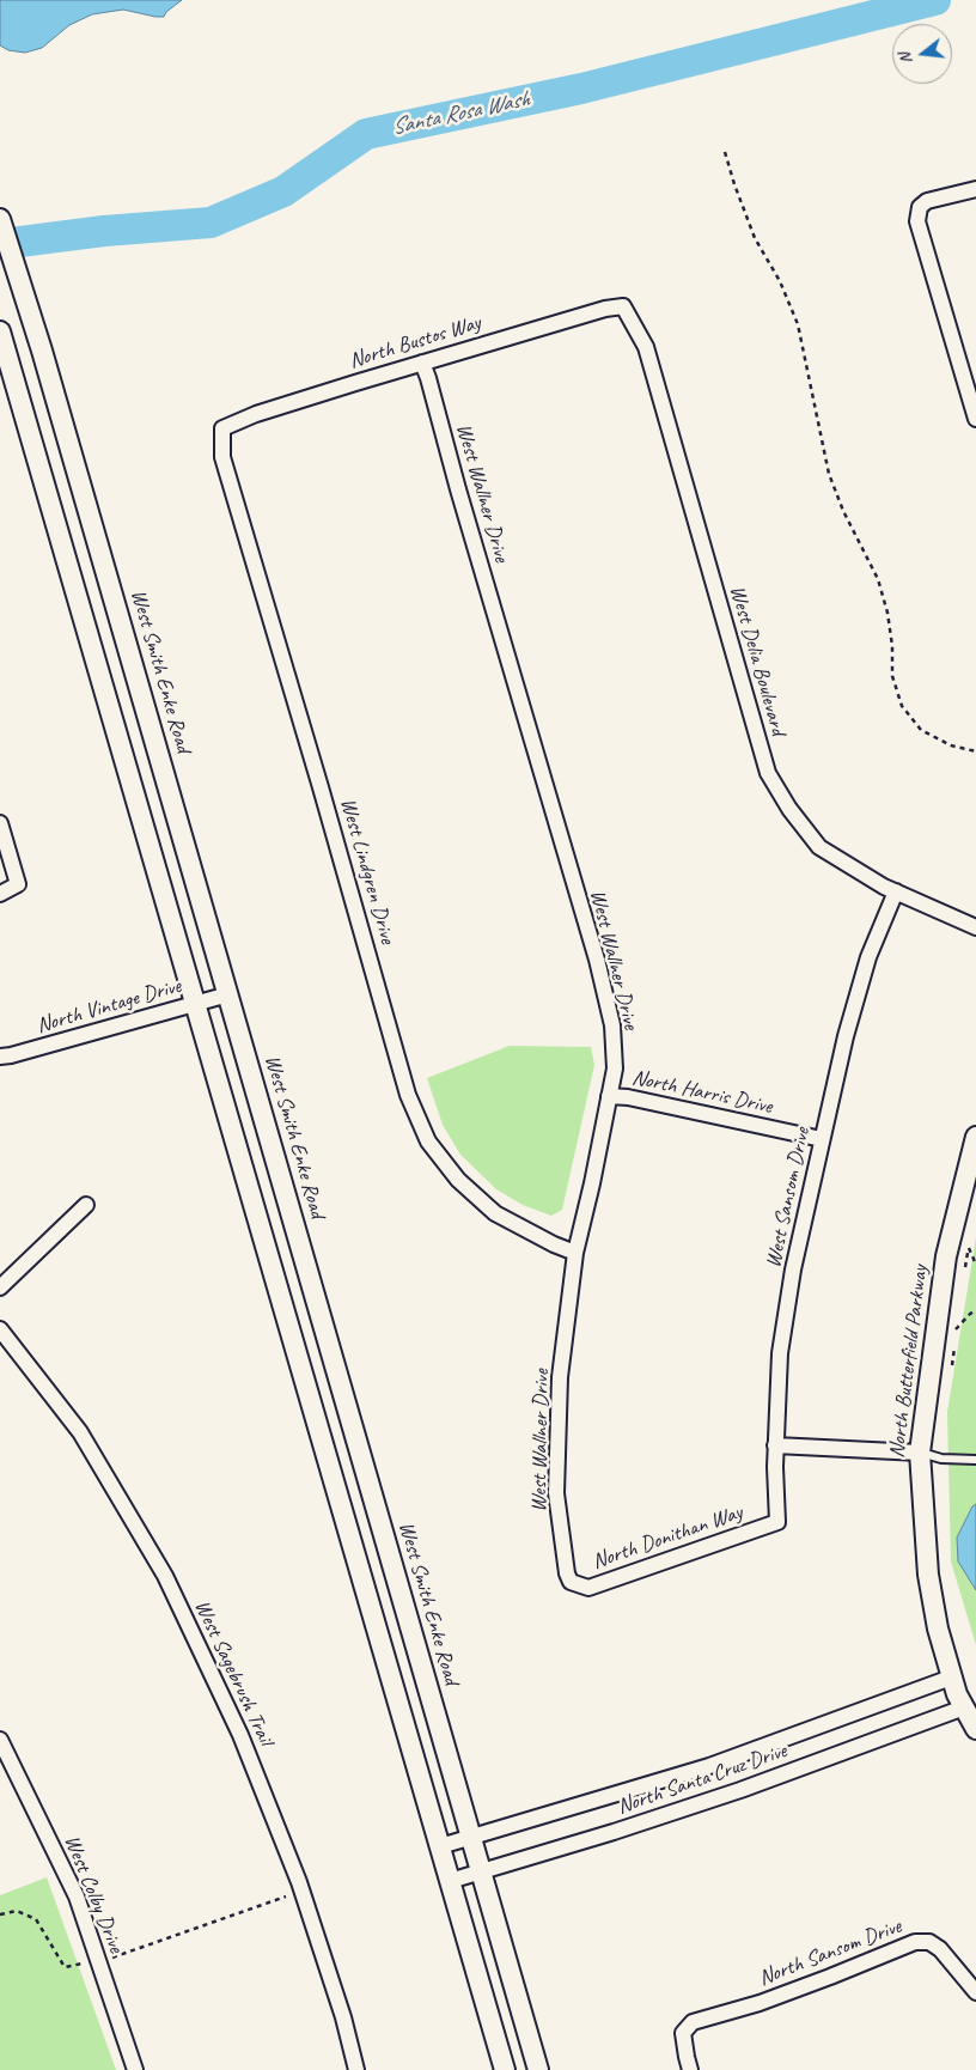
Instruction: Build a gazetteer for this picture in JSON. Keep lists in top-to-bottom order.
{
  "streets": {
    "street": [
      "North Bustos Way",
      "West Wallner Drive",
      "West Delia Boulevard",
      "West Smith Enke Road",
      "West Lindgren Drive",
      "North Vintage Drive",
      "North Harris Drive",
      "West Sansom Drive",
      "North Butterfield Parkway",
      "North Donithan Way",
      "West Sagebrush Trail",
      "North Santa Cruz Drive",
      "West Colby Drive",
      "North Sansom Drive"
    ]
  },
  "crossings": [
    ["North Bustos Way", "West Wallner Drive"],
    ["North Bustos Way", "West Delia Boulevard"],
    ["North Bustos Way", "West Lindgren Drive"],
    ["West Wallner Drive", "West Lindgren Drive"],
    ["West Wallner Drive", "North Harris Drive"],
    ["West Wallner Drive", "North Donithan Way"],
    ["West Delia Boulevard", "West Sansom Drive"],
    ["West Smith Enke Road", "North Vintage Drive"],
    ["West Smith Enke Road", "North Santa Cruz Drive"],
    ["North Harris Drive", "West Sansom Drive"],
    ["West Sansom Drive", "North Donithan Way"],
    ["North Butterfield Parkway", "North Santa Cruz Drive"]
  ],
  "water": ["Santa Rosa Wash"],
  "north": "left"
}
